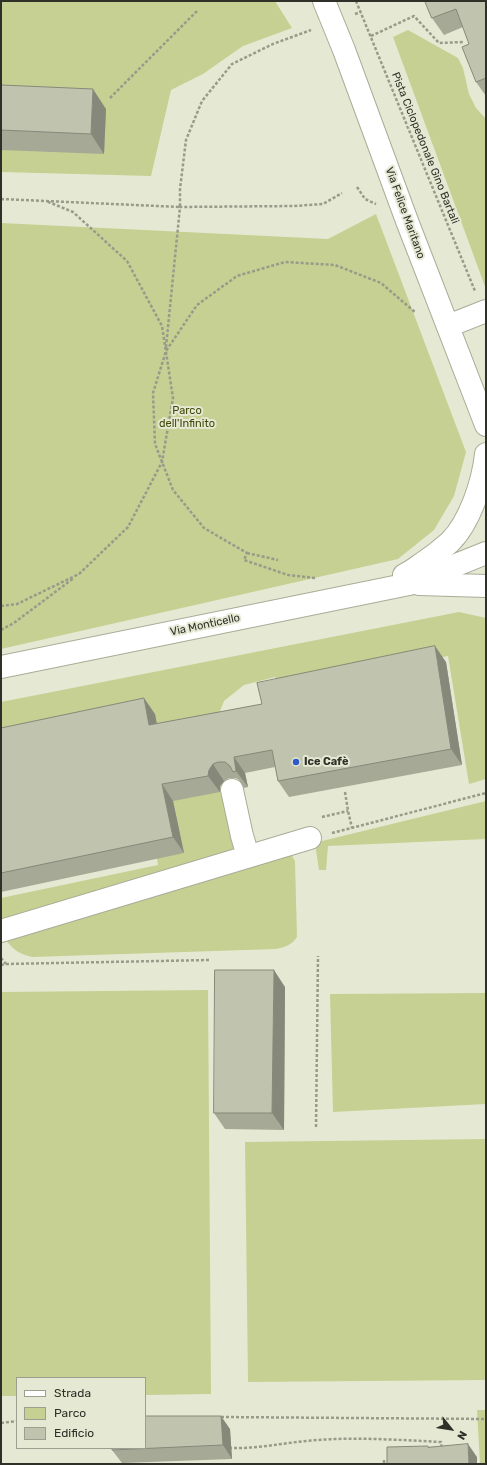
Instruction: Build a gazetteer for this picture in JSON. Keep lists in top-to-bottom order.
{
  "streets": {
    "street": ["Via Felice Maritano", "Via Monticello"],
    "path": ["Pista Ciclopedonale Gino Bartali"]
  },
  "parks": ["Parco dell'Infinito"],
  "places": ["Ice Cafè"],
  "legend": ["Strada", "Parco", "Edificio"],
  "north": "bottom right"
}
